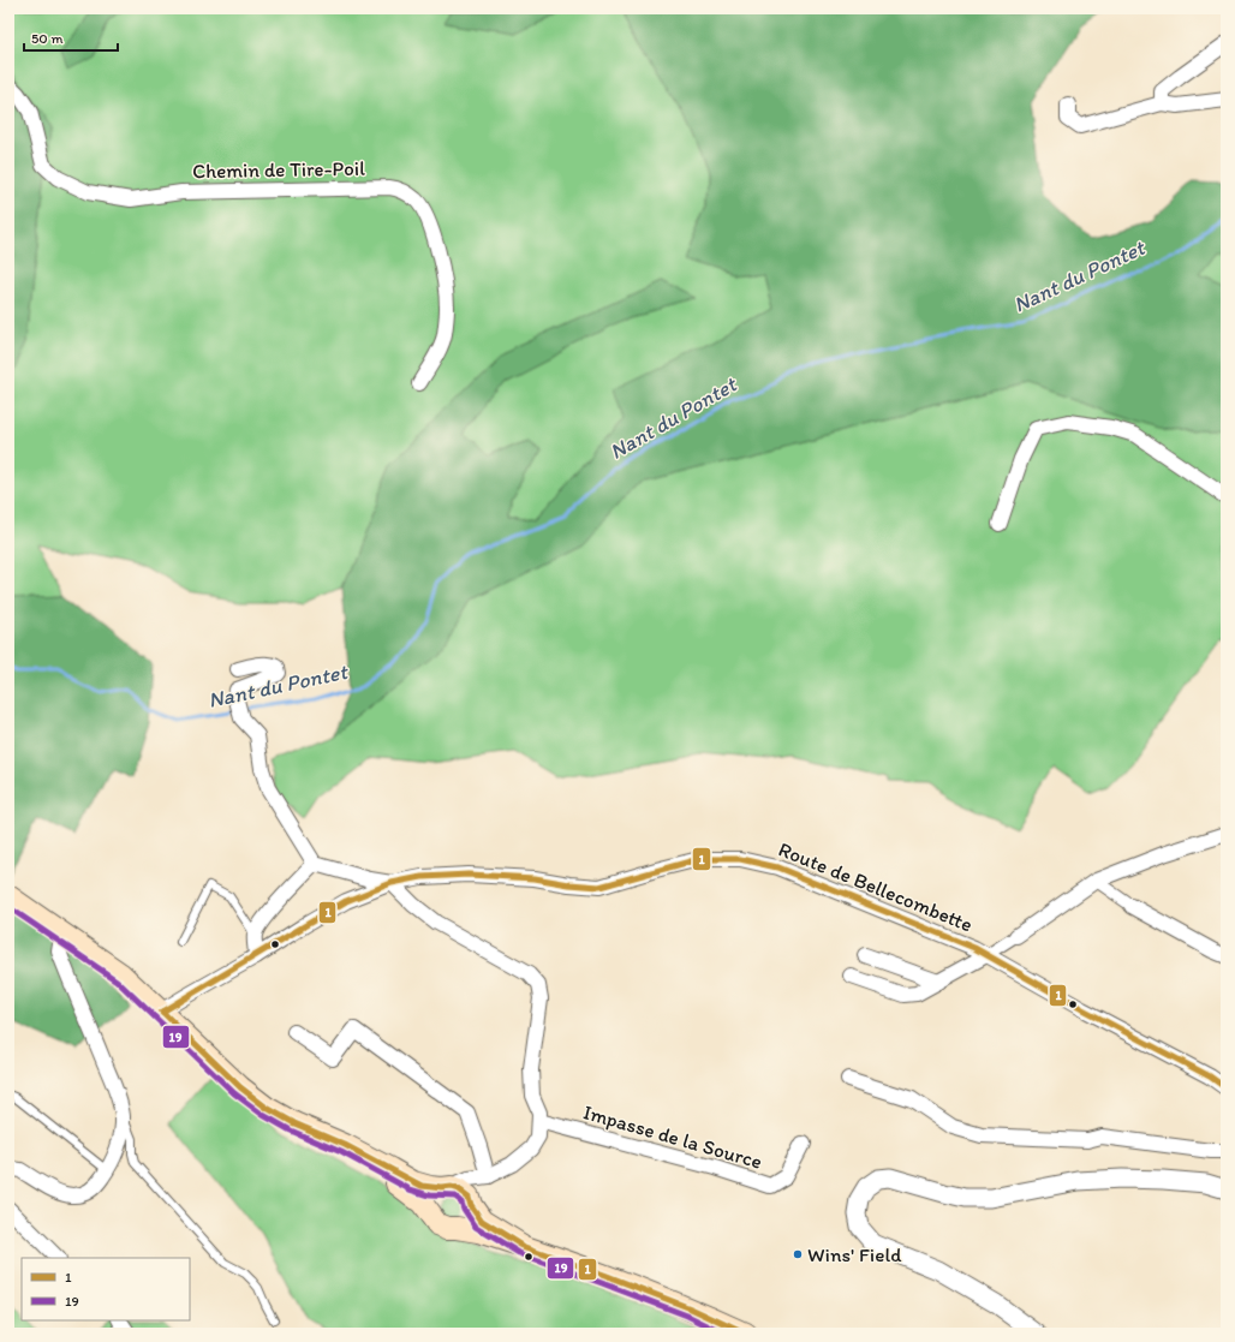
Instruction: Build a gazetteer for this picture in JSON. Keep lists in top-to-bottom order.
{
  "streets": {
    "street": ["Chemin de Tire-Poil", "Route de Bellecombette", "Impasse de la Source"]
  },
  "water": ["Nant du Pontet"],
  "places": ["Wins' Field"],
  "lines": ["transit line 1", "transit line 19"],
  "legend": ["1", "19"],
  "scale_bar": "50 m"
}
